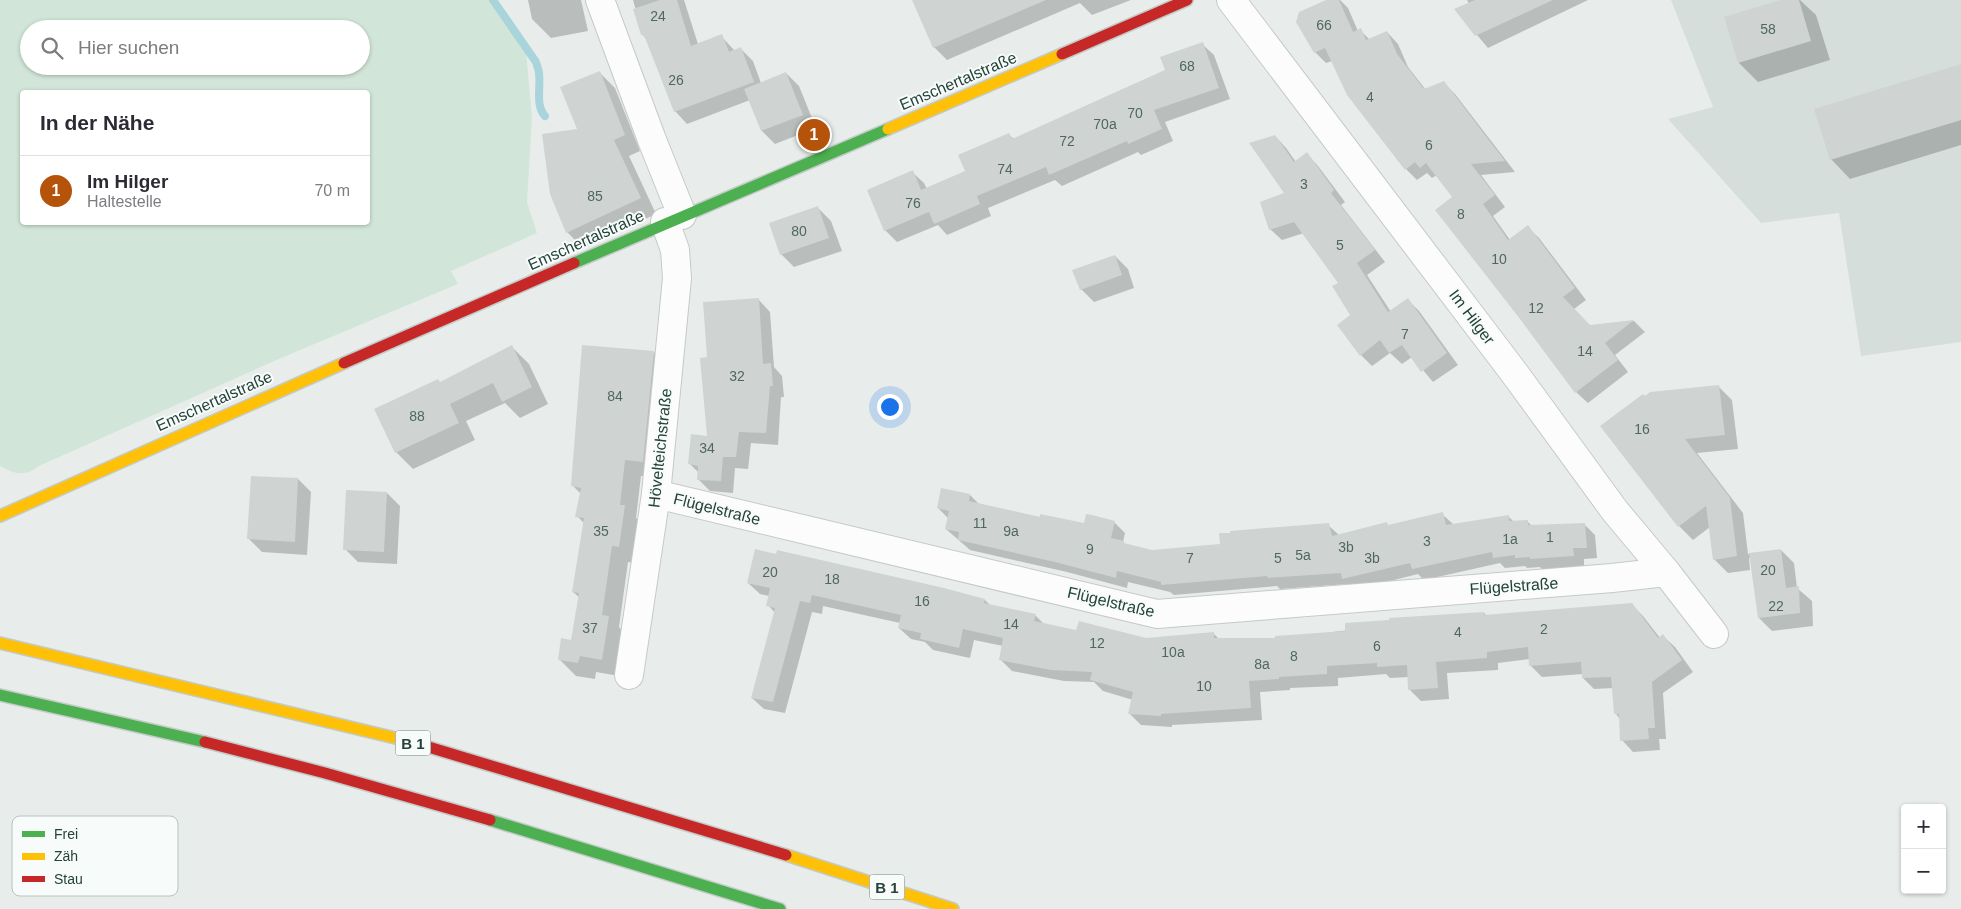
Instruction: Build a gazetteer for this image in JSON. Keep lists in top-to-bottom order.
{
  "streets": {
    "main road": ["Emschertalstraße", "B 1"],
    "street": ["Im Hilger", "Hövelteichstraße", "Flügelstraße"]
  },
  "crossings": [
    ["Emschertalstraße", "Hövelteichstraße"],
    ["Im Hilger", "Flügelstraße"],
    ["Hövelteichstraße", "Flügelstraße"]
  ],
  "house_numbers": [
    "24",
    "66",
    "58",
    "68",
    "26",
    "4",
    "70",
    "70a",
    "72",
    "6",
    "74",
    "3",
    "85",
    "76",
    "8",
    "80",
    "5",
    "10",
    "12",
    "7",
    "14",
    "32",
    "84",
    "88",
    "16",
    "34",
    "11",
    "35",
    "9a",
    "1",
    "1a",
    "3",
    "3b",
    "9",
    "5a",
    "7",
    "5",
    "3b",
    "20",
    "20",
    "18",
    "16",
    "22",
    "14",
    "37",
    "2",
    "4",
    "12",
    "6",
    "10a",
    "8",
    "8a",
    "10"
  ],
  "legend": ["Frei", "Zäh", "Stau"],
  "page": {
    "search": "Hier suchen",
    "heading": "In der Nähe",
    "pins": "1",
    "list": [
      {
        "mark": "1",
        "name": "Im Hilger",
        "note": "Haltestelle",
        "value": "70 m"
      }
    ],
    "map_buttons": ["+", "−"]
  }
}
